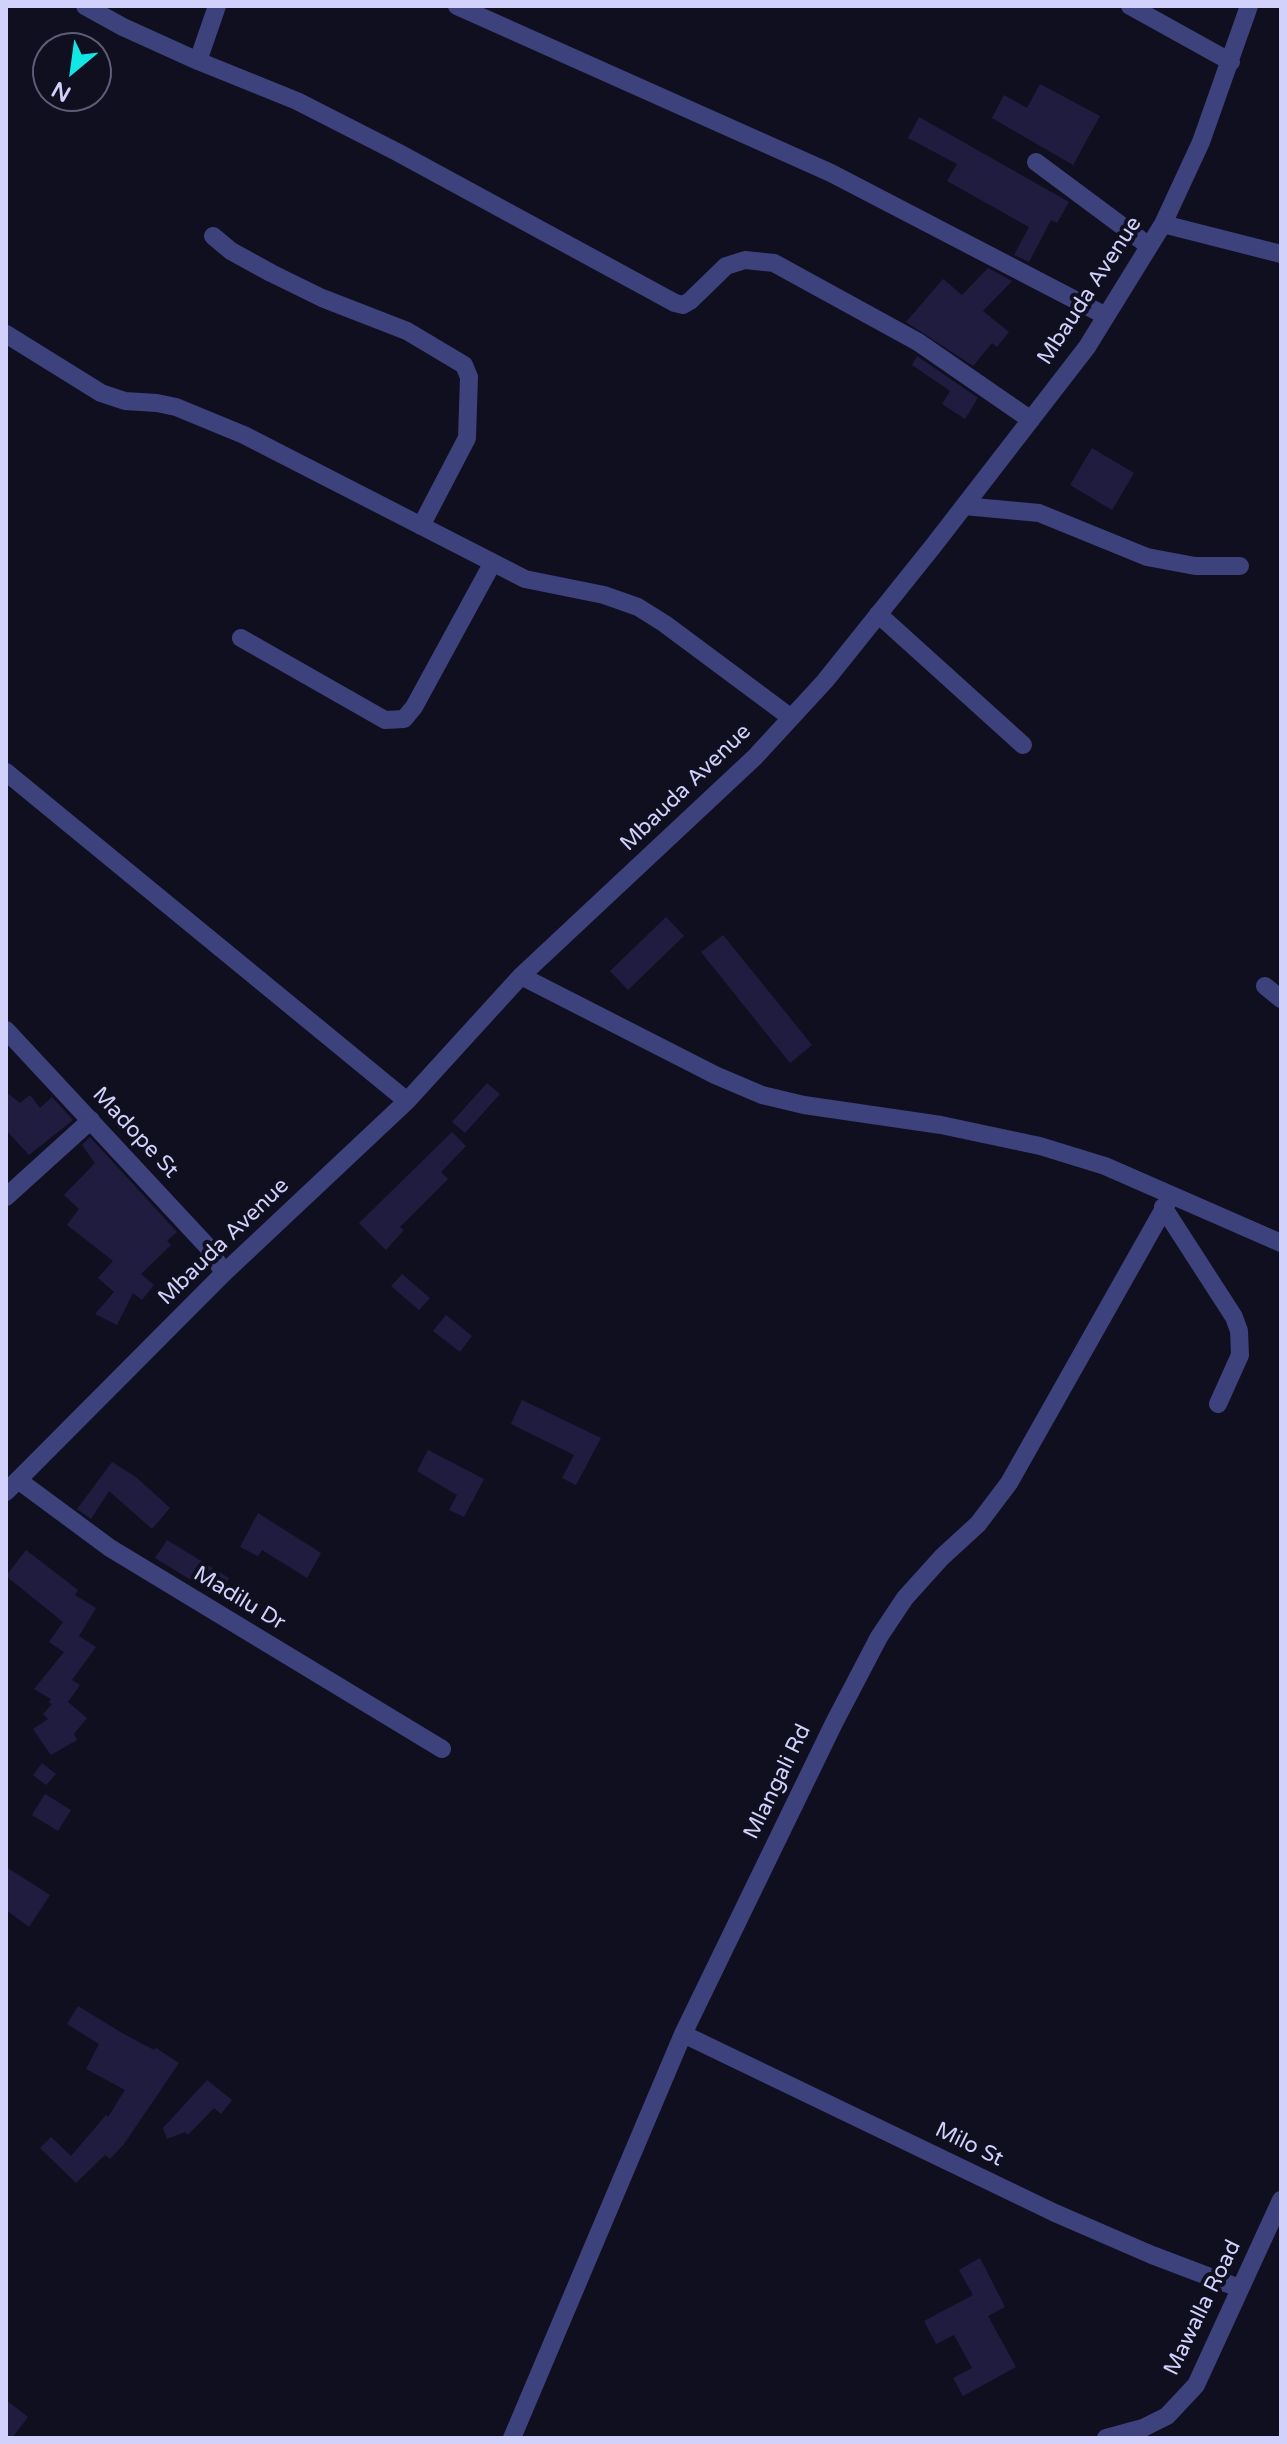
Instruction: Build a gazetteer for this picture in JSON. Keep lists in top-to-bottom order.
{
  "streets": {
    "street": [
      "Mbauda Avenue",
      "Madope St",
      "Madilu Dr",
      "Mlangali Rd",
      "Milo St",
      "Mawalla Road"
    ]
  },
  "crossings": [
    ["Mbauda Avenue", "Madope St"],
    ["Mbauda Avenue", "Madilu Dr"],
    ["Mlangali Rd", "Milo St"],
    ["Milo St", "Mawalla Road"]
  ],
  "north": "bottom left"
}
